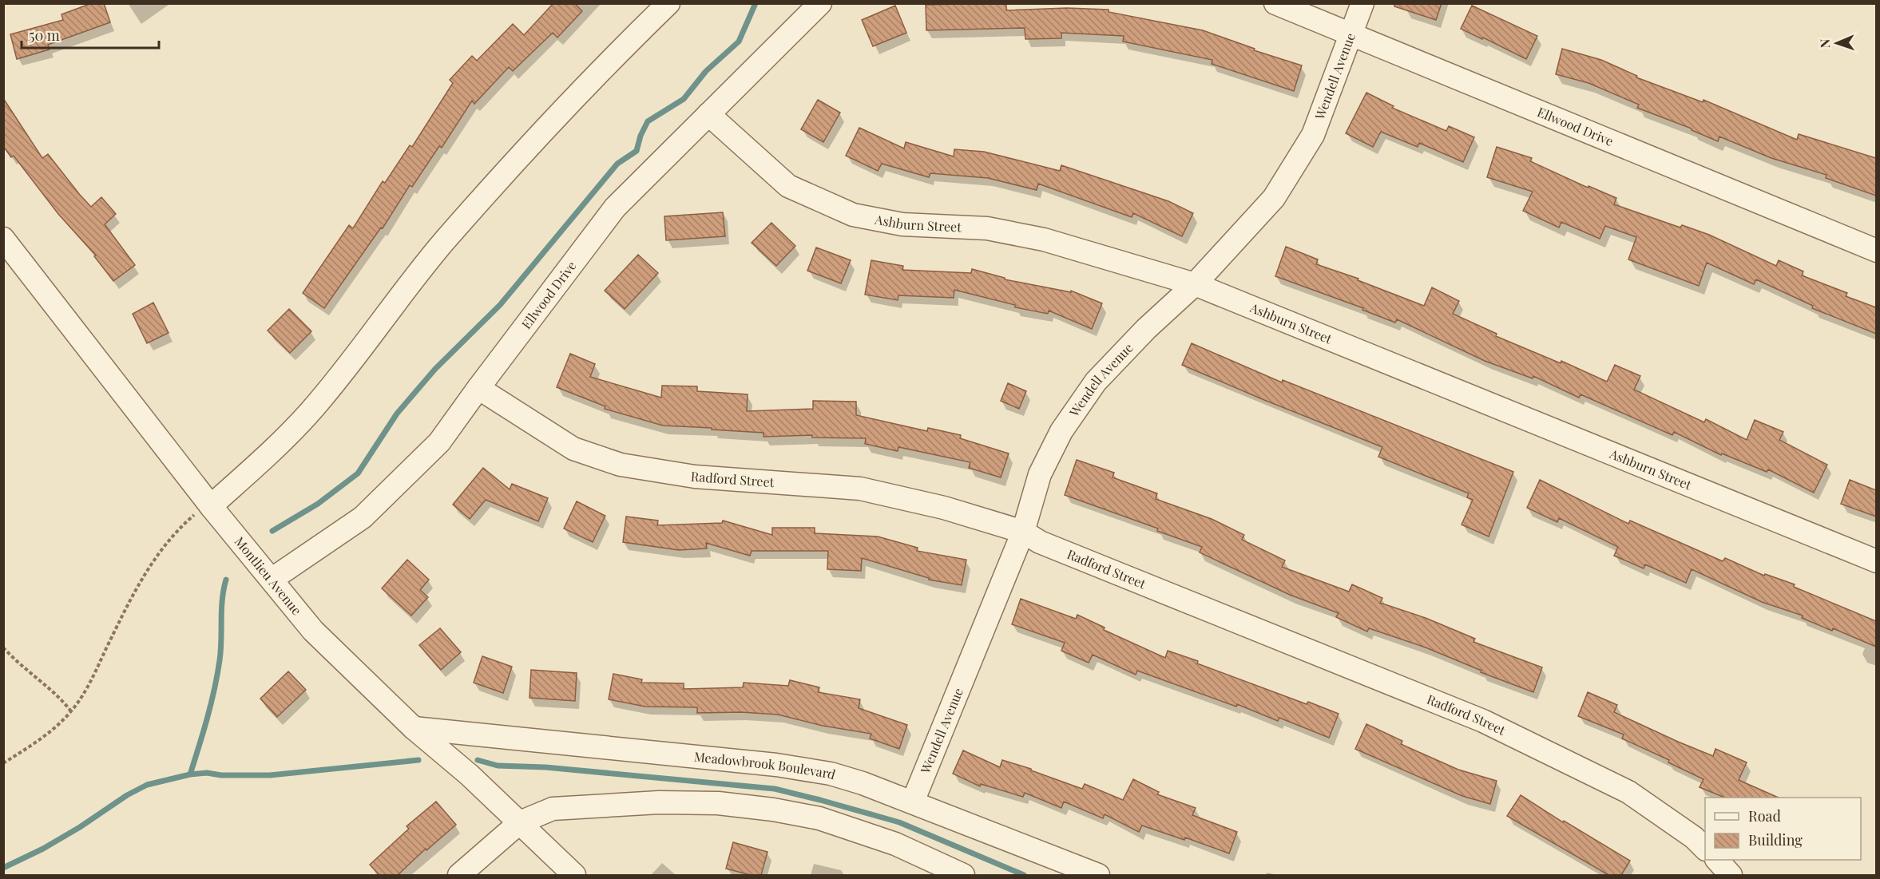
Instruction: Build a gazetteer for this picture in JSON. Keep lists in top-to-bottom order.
{
  "streets": {
    "street": [
      "Wendell Avenue",
      "Ellwood Drive",
      "Ashburn Street",
      "Radford Street",
      "Montlieu Avenue",
      "Meadowbrook Boulevard"
    ]
  },
  "crossings": [
    ["Wendell Avenue", "Ellwood Drive"],
    ["Wendell Avenue", "Ashburn Street"],
    ["Wendell Avenue", "Radford Street"],
    ["Wendell Avenue", "Meadowbrook Boulevard"],
    ["Ellwood Drive", "Ashburn Street"],
    ["Ellwood Drive", "Radford Street"],
    ["Ellwood Drive", "Montlieu Avenue"],
    ["Montlieu Avenue", "Meadowbrook Boulevard"]
  ],
  "legend": ["Road", "Building"],
  "scale_bar": "50 m",
  "north": "left"
}
